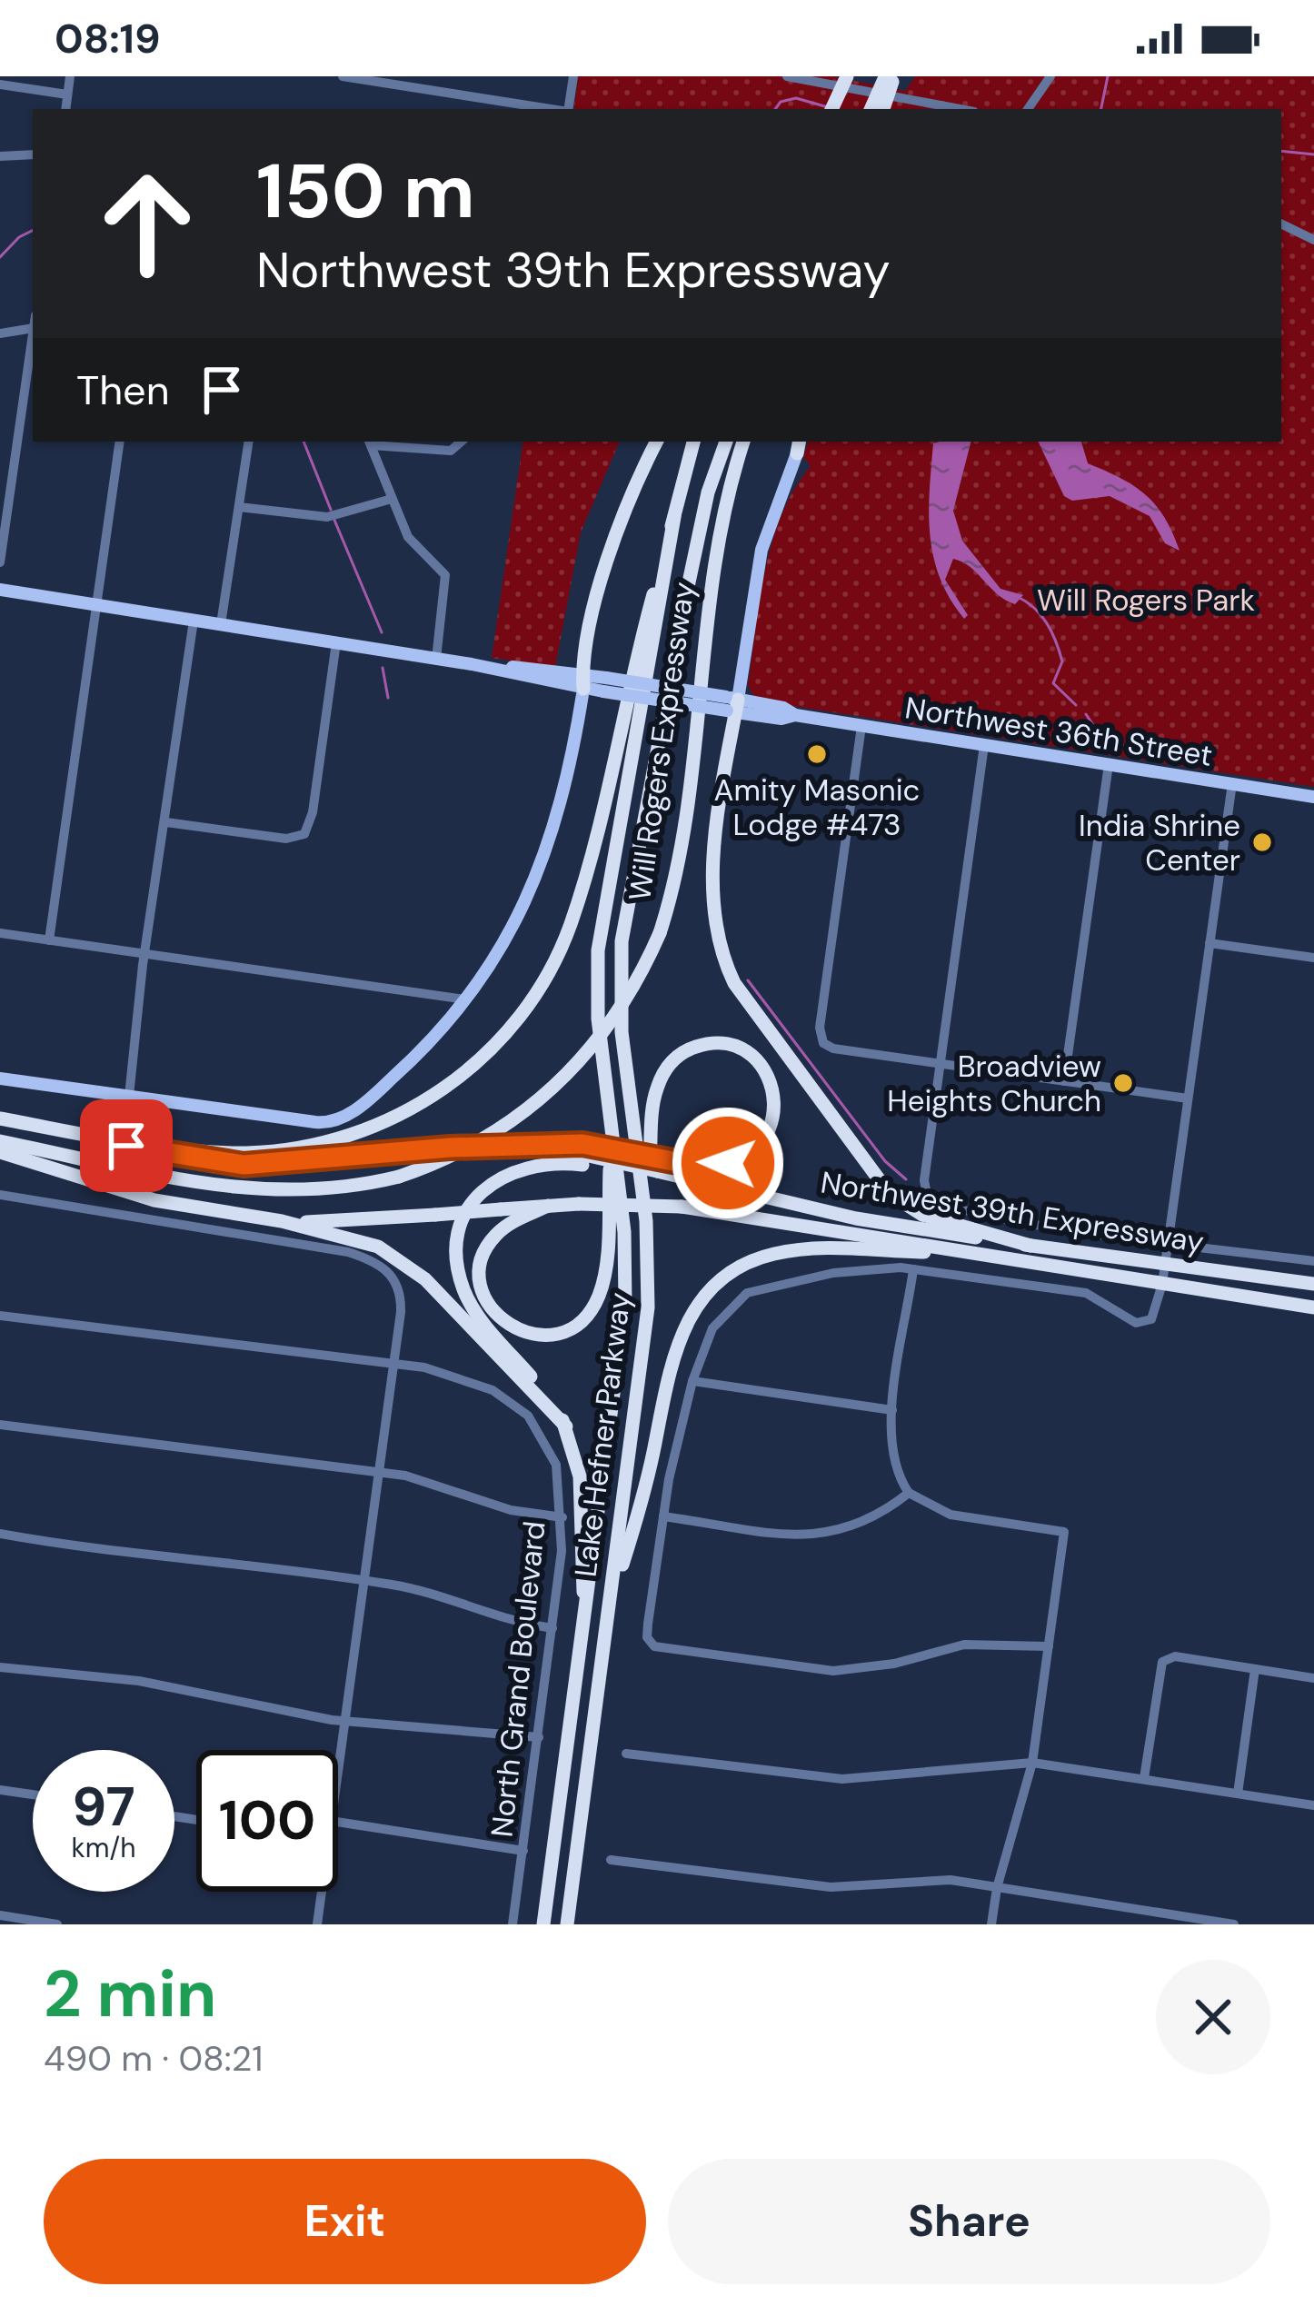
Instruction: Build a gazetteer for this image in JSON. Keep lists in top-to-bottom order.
{
  "streets": {
    "highway": ["Will Rogers Expressway", "Northwest 39th Expressway", "Lake Hefner Parkway"],
    "main road": ["Northwest 36th Street"],
    "street": ["North Grand Boulevard"]
  },
  "crossings": [
    ["Will Rogers Expressway", "Lake Hefner Parkway"]
  ],
  "parks": ["Will Rogers Park"],
  "places": ["Amity Masonic Lodge #473", "India Shrine Center", "Broadview Heights Church"],
  "page": {
    "status": "08:19",
    "turn": ["150 m", "Northwest 39th Expressway"],
    "then": "Then",
    "speed": "97 km/h",
    "limit": "100",
    "heading": ["2 min", "490 m · 08:21"],
    "buttons": ["Exit", "Share"]
  }
}
